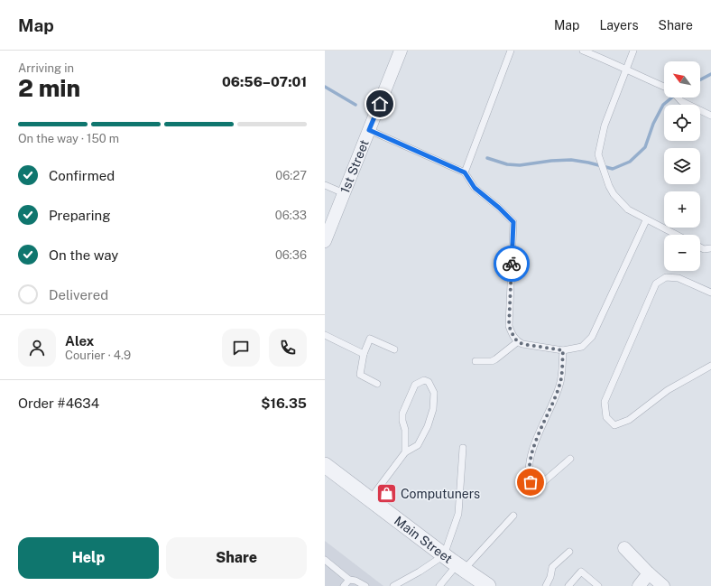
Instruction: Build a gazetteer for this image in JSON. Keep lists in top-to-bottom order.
{
  "streets": {
    "street": ["1st Street", "Main Street"]
  },
  "places": {
    "shop": ["Computuners"]
  },
  "north": "top left",
  "page": {
    "header": "Map",
    "nav": ["Map", "Layers", "Share"],
    "heading": ["2 min", "Arriving in", "06:56–07:01"],
    "panel": [
      "Alex",
      "Courier · 4.9",
      "Order #4634",
      "$16.35"
    ],
    "map_buttons": ["+", "−"],
    "bar": "On the way · 150 m",
    "list": [
      ["Confirmed", "06:27"],
      ["Preparing", "06:33"],
      ["On the way", "06:36"],
      "Delivered"
    ],
    "buttons": ["Help", "Share"]
  }
}
